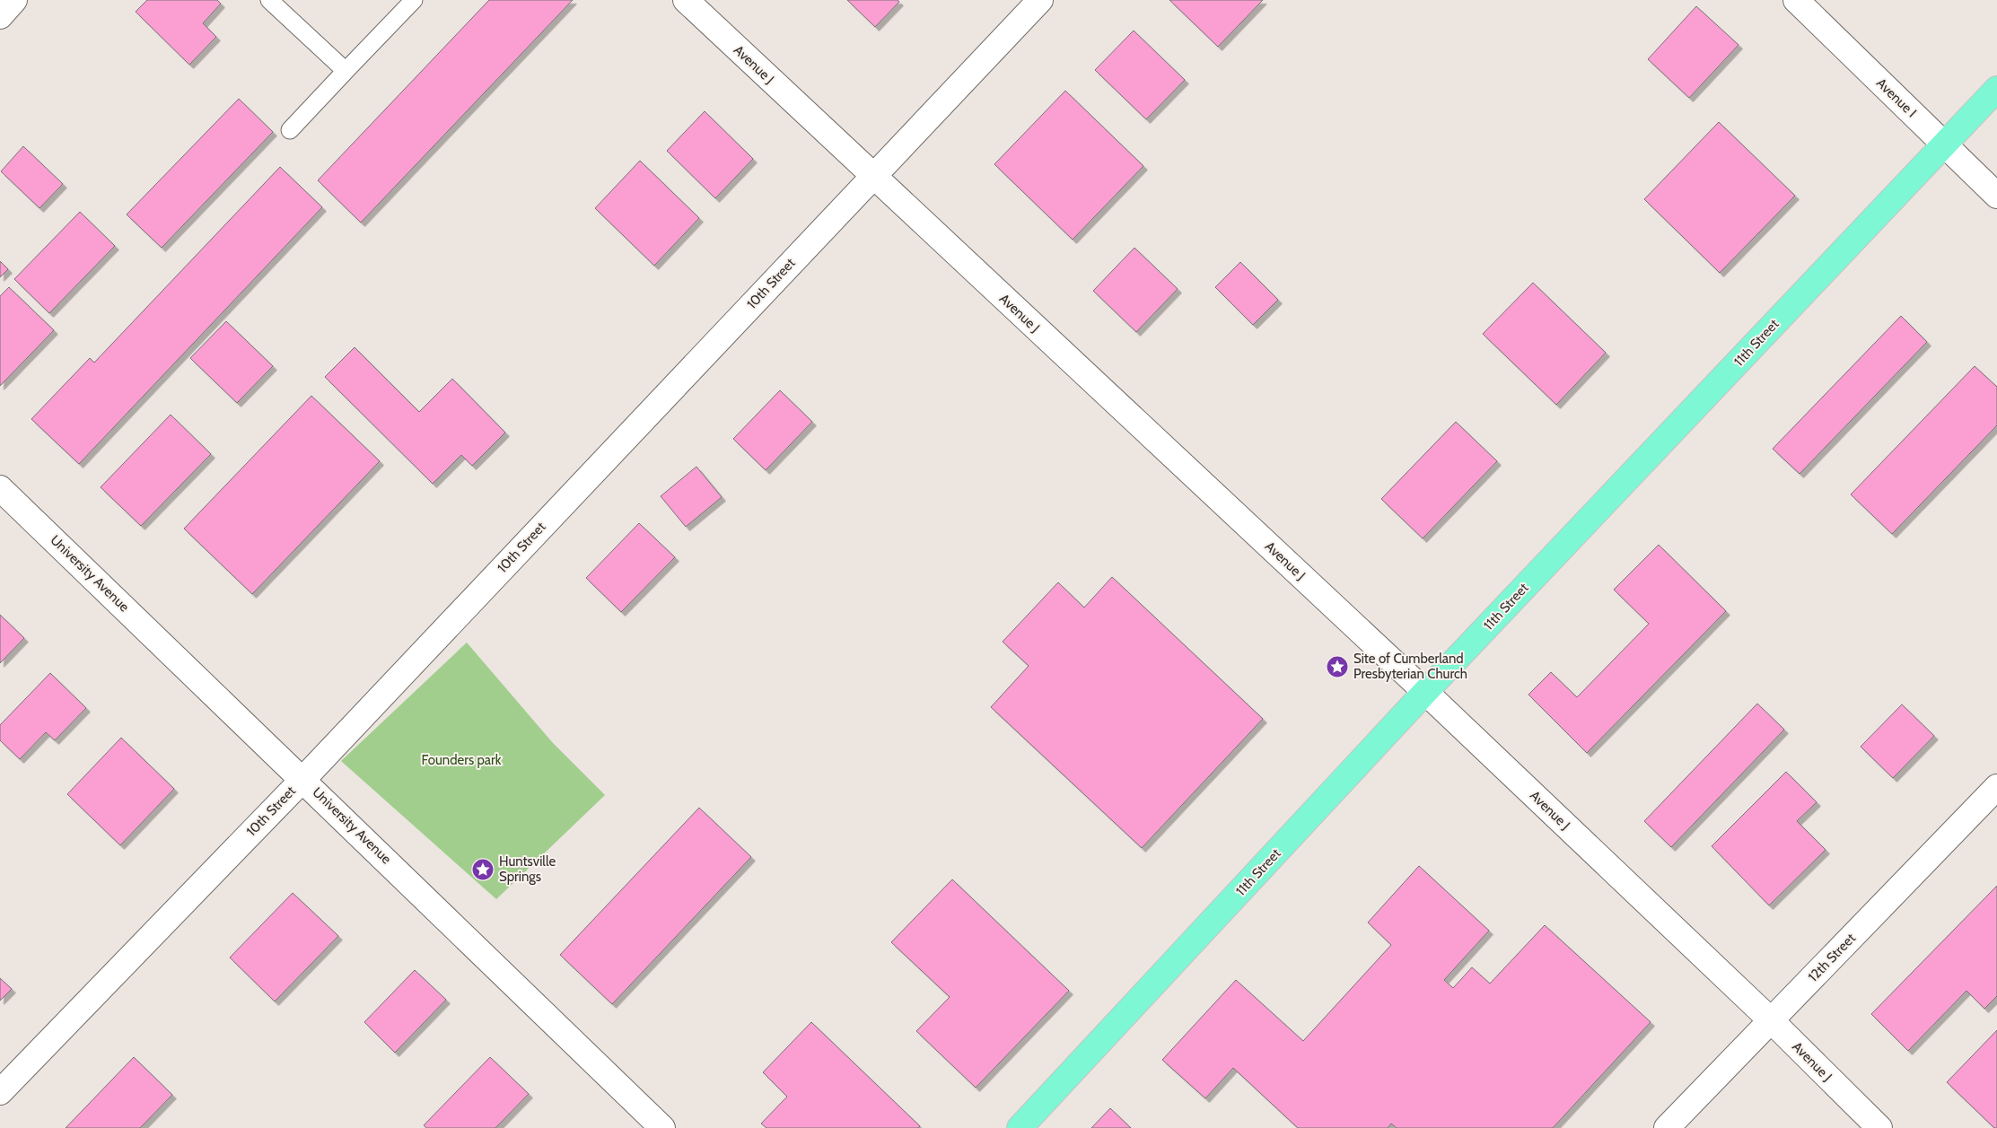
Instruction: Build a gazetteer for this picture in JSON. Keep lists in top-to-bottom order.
{
  "streets": {
    "main road": ["11th Street"],
    "street": [
      "Avenue J",
      "Avenue I",
      "10th Street",
      "University Avenue",
      "12th Street"
    ]
  },
  "crossings": [
    ["Avenue J", "10th Street"],
    ["Avenue J", "11th Street"],
    ["Avenue J", "12th Street"],
    ["Avenue I", "11th Street"],
    ["10th Street", "University Avenue"]
  ],
  "parks": ["Founders park"],
  "places": {
    "place": ["Site of Cumberland Presbyterian Church", "Huntsville Springs"]
  }
}
